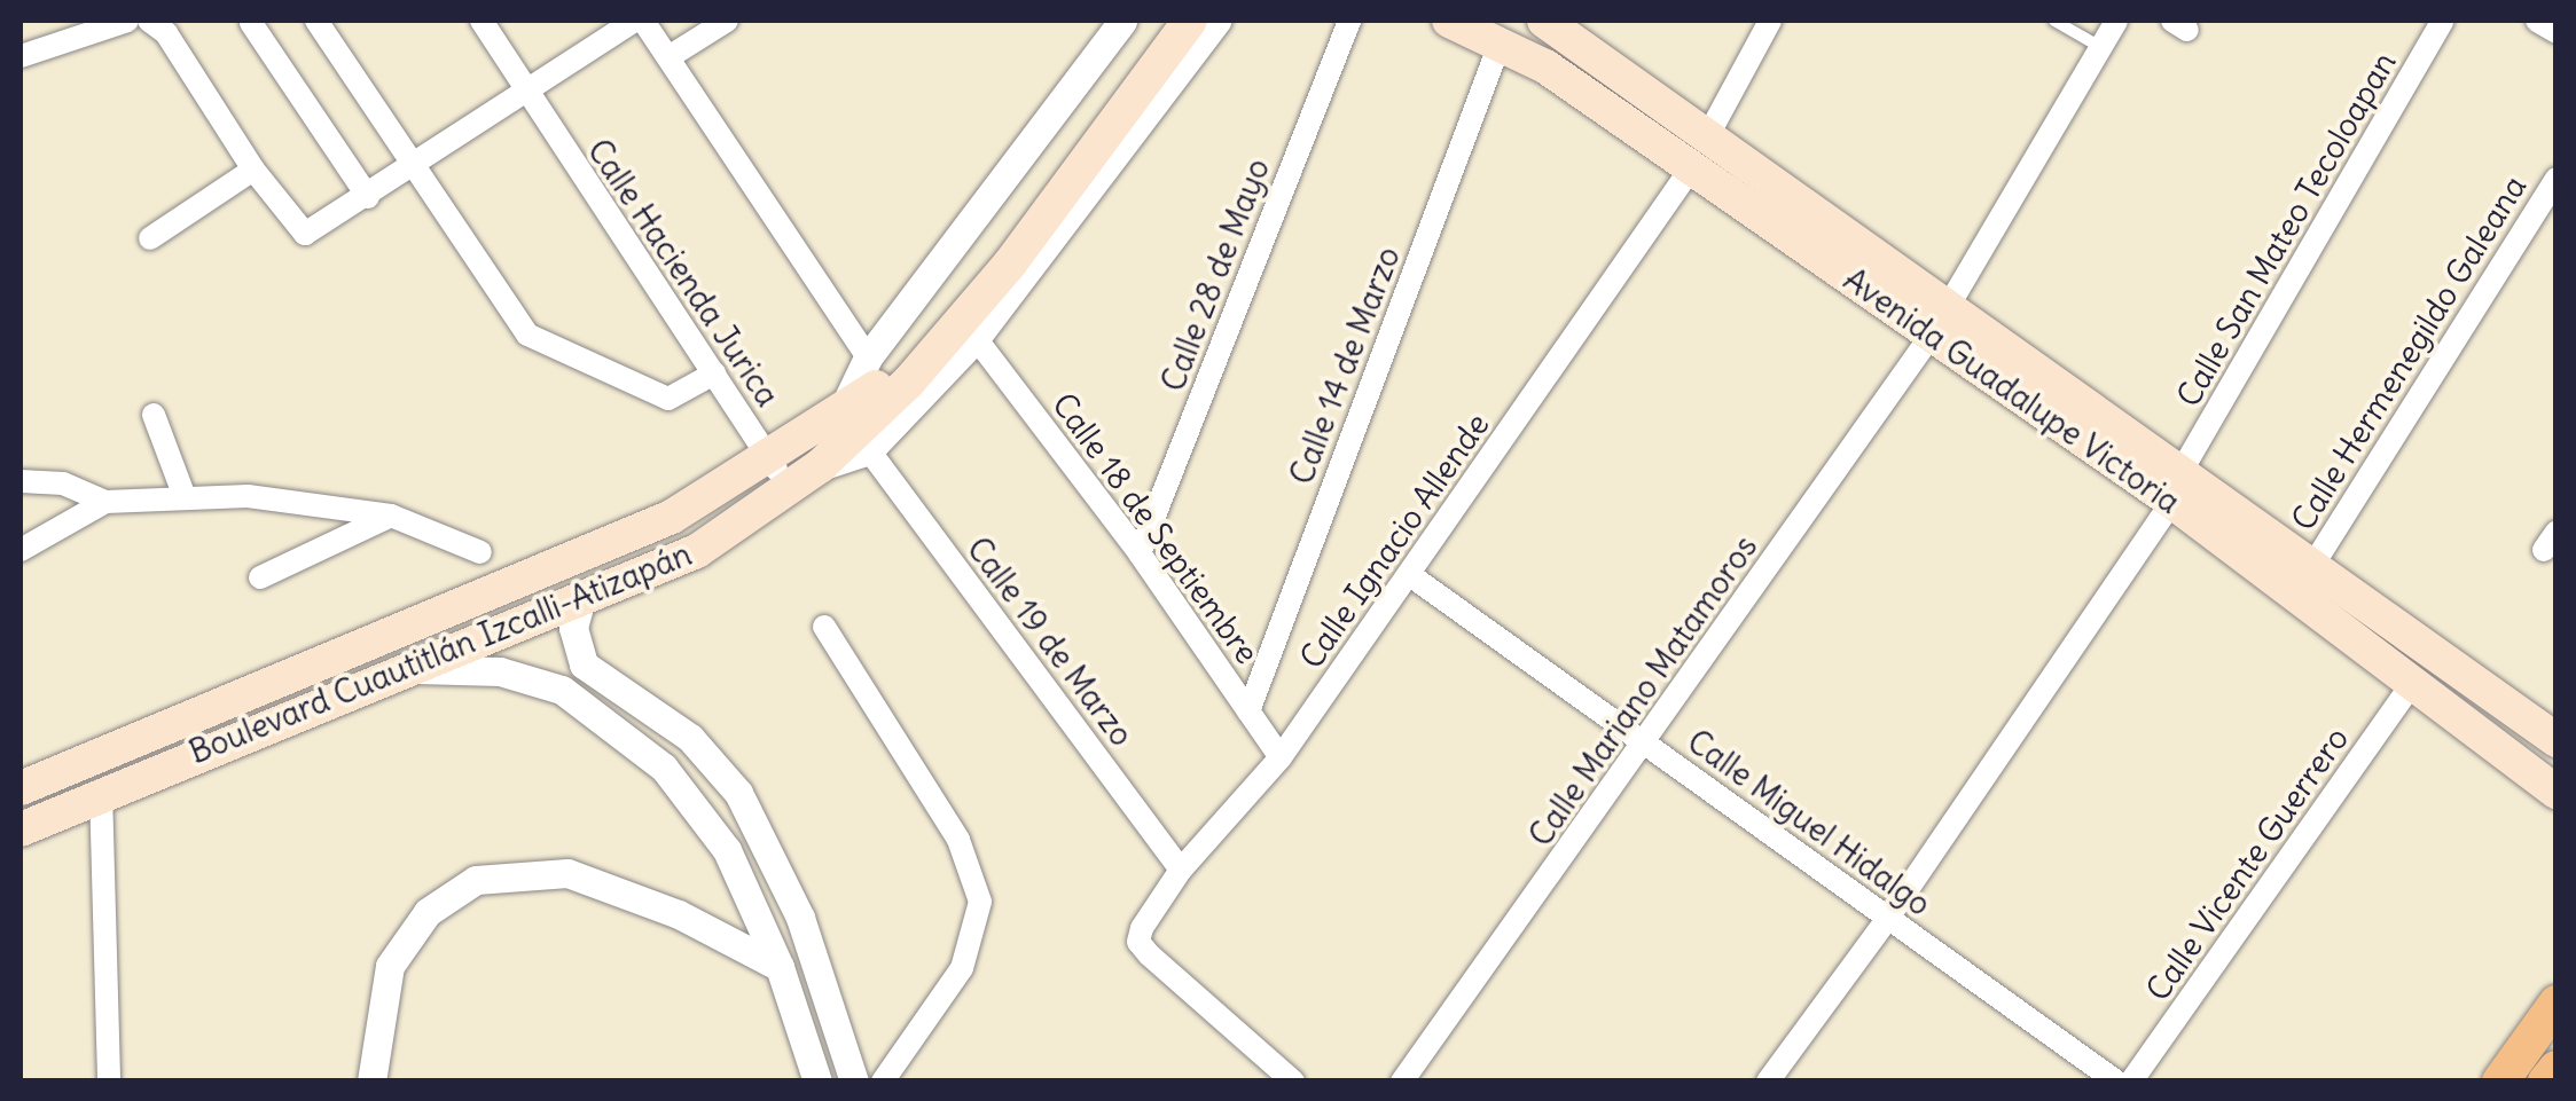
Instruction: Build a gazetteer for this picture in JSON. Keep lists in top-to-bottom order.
{
  "streets": {
    "main road": ["Avenida Guadalupe Victoria", "Boulevard Cuautitlán Izcalli-Atizapán"],
    "street": [
      "Calle San Mateo Tecoloapan",
      "Calle Hacienda Jurica",
      "Calle 28 de Mayo",
      "Calle Hermenegildo Galeana",
      "Calle 14 de Marzo",
      "Calle 18 de Septiembre",
      "Calle Ignacio Allende",
      "Calle 19 de Marzo",
      "Calle Mariano Matamoros",
      "Calle Miguel Hidalgo",
      "Calle Vicente Guerrero"
    ]
  },
  "crossings": [
    ["Calle San Mateo Tecoloapan", "Avenida Guadalupe Victoria"],
    ["Calle San Mateo Tecoloapan", "Calle Miguel Hidalgo"],
    ["Calle Hacienda Jurica", "Boulevard Cuautitlán Izcalli-Atizapán"],
    ["Calle 28 de Mayo", "Calle 18 de Septiembre"],
    ["Calle Hermenegildo Galeana", "Avenida Guadalupe Victoria"],
    ["Calle 14 de Marzo", "Avenida Guadalupe Victoria"],
    ["Calle 14 de Marzo", "Calle 18 de Septiembre"],
    ["Avenida Guadalupe Victoria", "Calle Ignacio Allende"],
    ["Avenida Guadalupe Victoria", "Calle Mariano Matamoros"],
    ["Avenida Guadalupe Victoria", "Calle Vicente Guerrero"],
    ["Calle 18 de Septiembre", "Calle Ignacio Allende"],
    ["Calle Ignacio Allende", "Calle 19 de Marzo"],
    ["Calle Ignacio Allende", "Calle Miguel Hidalgo"],
    ["Calle Mariano Matamoros", "Calle Miguel Hidalgo"]
  ]
}
